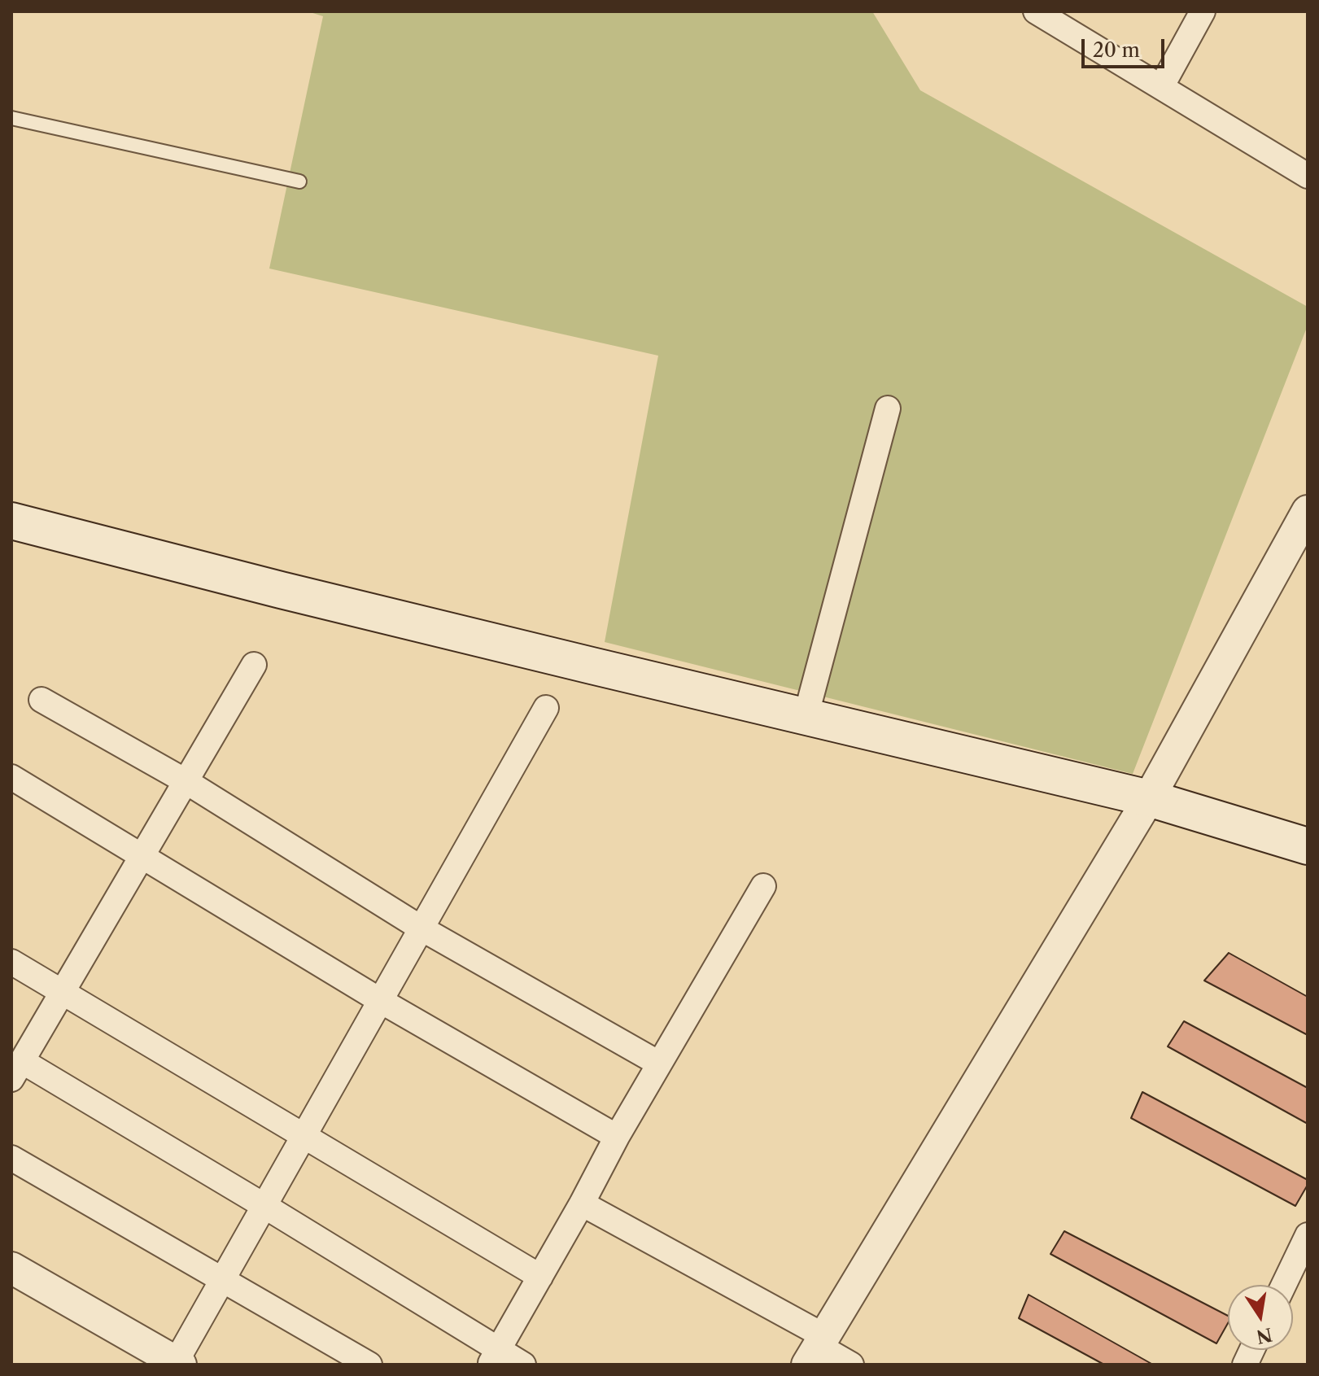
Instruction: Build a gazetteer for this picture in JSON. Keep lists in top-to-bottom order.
{
  "scale_bar": "20 m",
  "north": "bottom"
}
